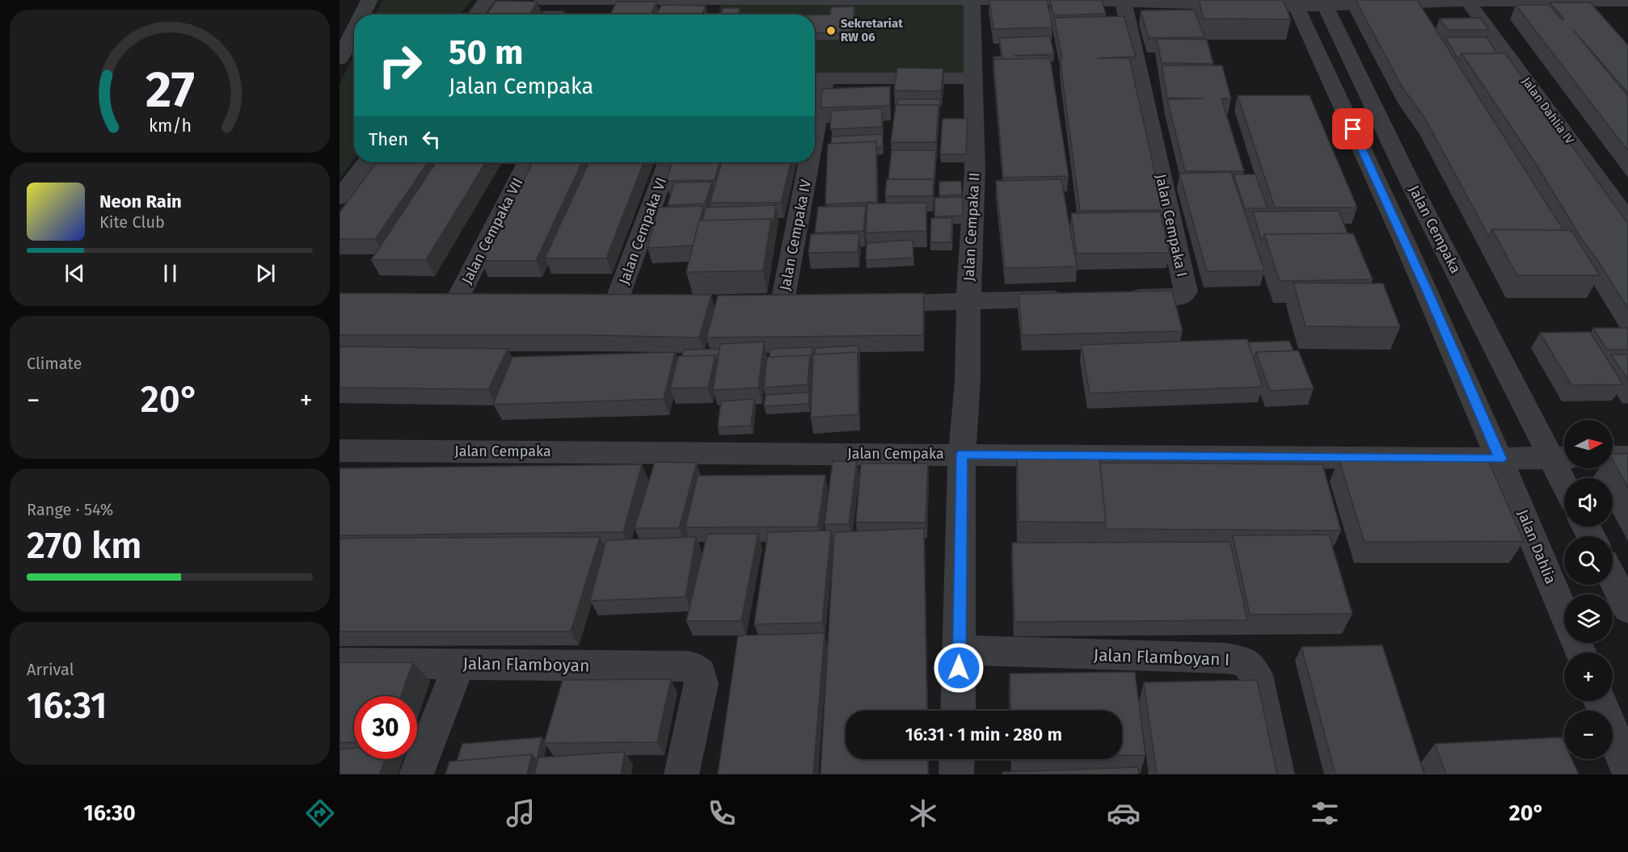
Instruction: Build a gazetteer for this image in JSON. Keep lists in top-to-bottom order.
{
  "streets": {
    "street": [
      "Jalan Dahlia IV",
      "Jalan Cempaka I",
      "Jalan Cempaka II",
      "Jalan Cempaka",
      "Jalan Cempaka VII",
      "Jalan Cempaka VI",
      "Jalan Cempaka IV",
      "Jalan Dahlia",
      "Jalan Flamboyan I",
      "Jalan Flamboyan"
    ]
  },
  "crossings": [
    ["Jalan Cempaka II", "Jalan Cempaka"],
    ["Jalan Cempaka II", "Jalan Flamboyan I"],
    ["Jalan Cempaka", "Jalan Dahlia"]
  ],
  "places": ["Sekretariat RW 06"],
  "north": "right",
  "page": {
    "turn": ["50 m", "Jalan Cempaka"],
    "then": "Then",
    "song": ["Neon Rain", "Kite Club"],
    "tile": [
      "Climate",
      ["Range · 54%", "270 km"],
      ["Arrival", "16:31"]
    ],
    "heat": ["−", "20°", "+"],
    "map_buttons": ["+", "−"],
    "limit": "30",
    "trip": "16:31 · 1 min · 280 m",
    "tabs": ["16:30", "20°"],
    "gauge": ["27", "km/h"]
  }
}
